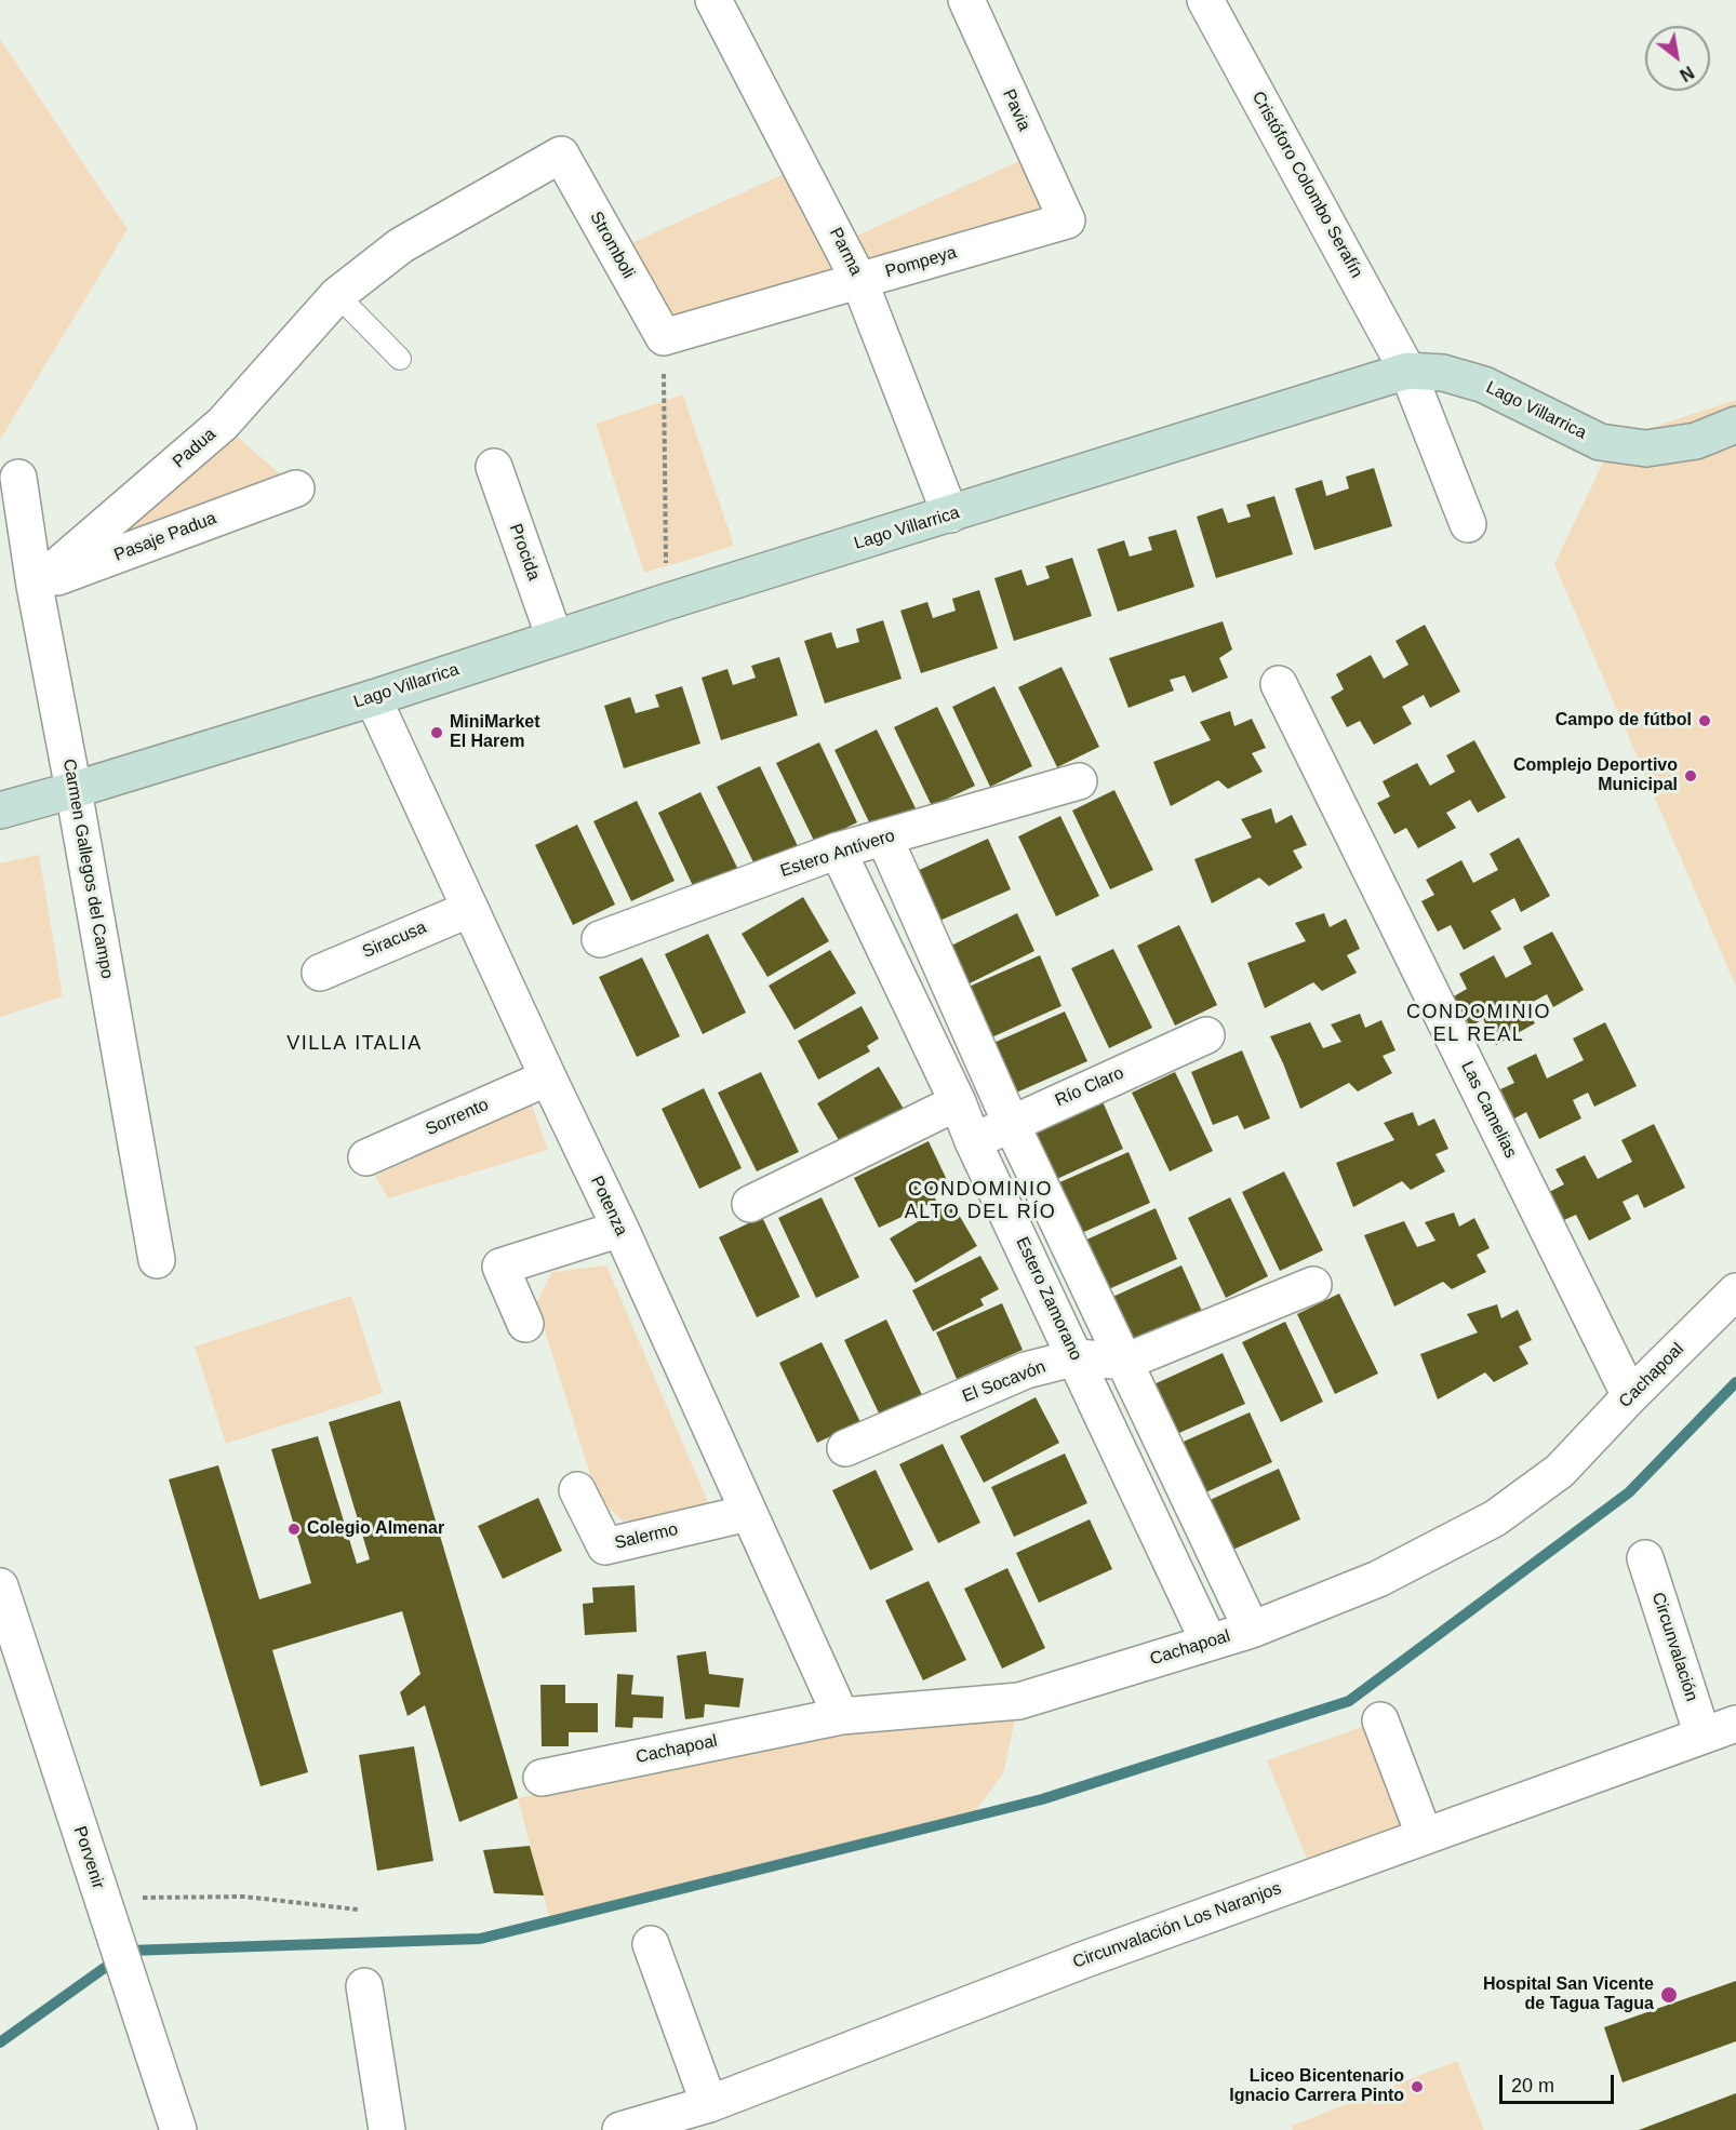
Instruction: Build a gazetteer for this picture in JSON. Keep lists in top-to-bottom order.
{
  "streets": {
    "street": [
      "Pavia",
      "Cristóforo Colombo Serafín",
      "Stromboli",
      "Parma",
      "Pompeya",
      "Lago Villarrica",
      "Padua",
      "Pasaje Padua",
      "Procida",
      "Estero Antívero",
      "Carmen Gallegos del Campo",
      "Siracusa",
      "Río Claro",
      "Las Camelias",
      "Sorrento",
      "Potenza",
      "Estero Zamorano",
      "Cachapoal",
      "El Socavón",
      "Salermo",
      "Circunvalación",
      "Porvenir",
      "Circunvalación Los Naranjos"
    ]
  },
  "crossings": [
    ["Pavia", "Pompeya"],
    ["Cristóforo Colombo Serafín", "Lago Villarrica"],
    ["Stromboli", "Pompeya"],
    ["Stromboli", "Padua"],
    ["Parma", "Pompeya"],
    ["Parma", "Lago Villarrica"],
    ["Lago Villarrica", "Procida"],
    ["Lago Villarrica", "Carmen Gallegos del Campo"],
    ["Lago Villarrica", "Potenza"],
    ["Padua", "Pasaje Padua"],
    ["Padua", "Carmen Gallegos del Campo"],
    ["Pasaje Padua", "Carmen Gallegos del Campo"],
    ["Estero Antívero", "Estero Zamorano"],
    ["Siracusa", "Potenza"],
    ["Río Claro", "Estero Zamorano"],
    ["Las Camelias", "Cachapoal"],
    ["Sorrento", "Potenza"],
    ["Potenza", "Cachapoal"],
    ["Potenza", "Salermo"],
    ["Estero Zamorano", "Cachapoal"],
    ["Estero Zamorano", "El Socavón"],
    ["Circunvalación", "Circunvalación Los Naranjos"]
  ],
  "districts": ["CONDOMINIO EL REAL", "VILLA ITALIA", "CONDOMINIO ALTO DEL RÍO"],
  "places": [
    "Campo de fútbol",
    "MiniMarket El Harem",
    "Complejo Deportivo Municipal",
    "Colegio Almenar",
    "Hospital San Vicente de Tagua Tagua",
    "Liceo Bicentenario Ignacio Carrera Pinto"
  ],
  "scale_bar": "20 m",
  "north": "bottom right"
}
